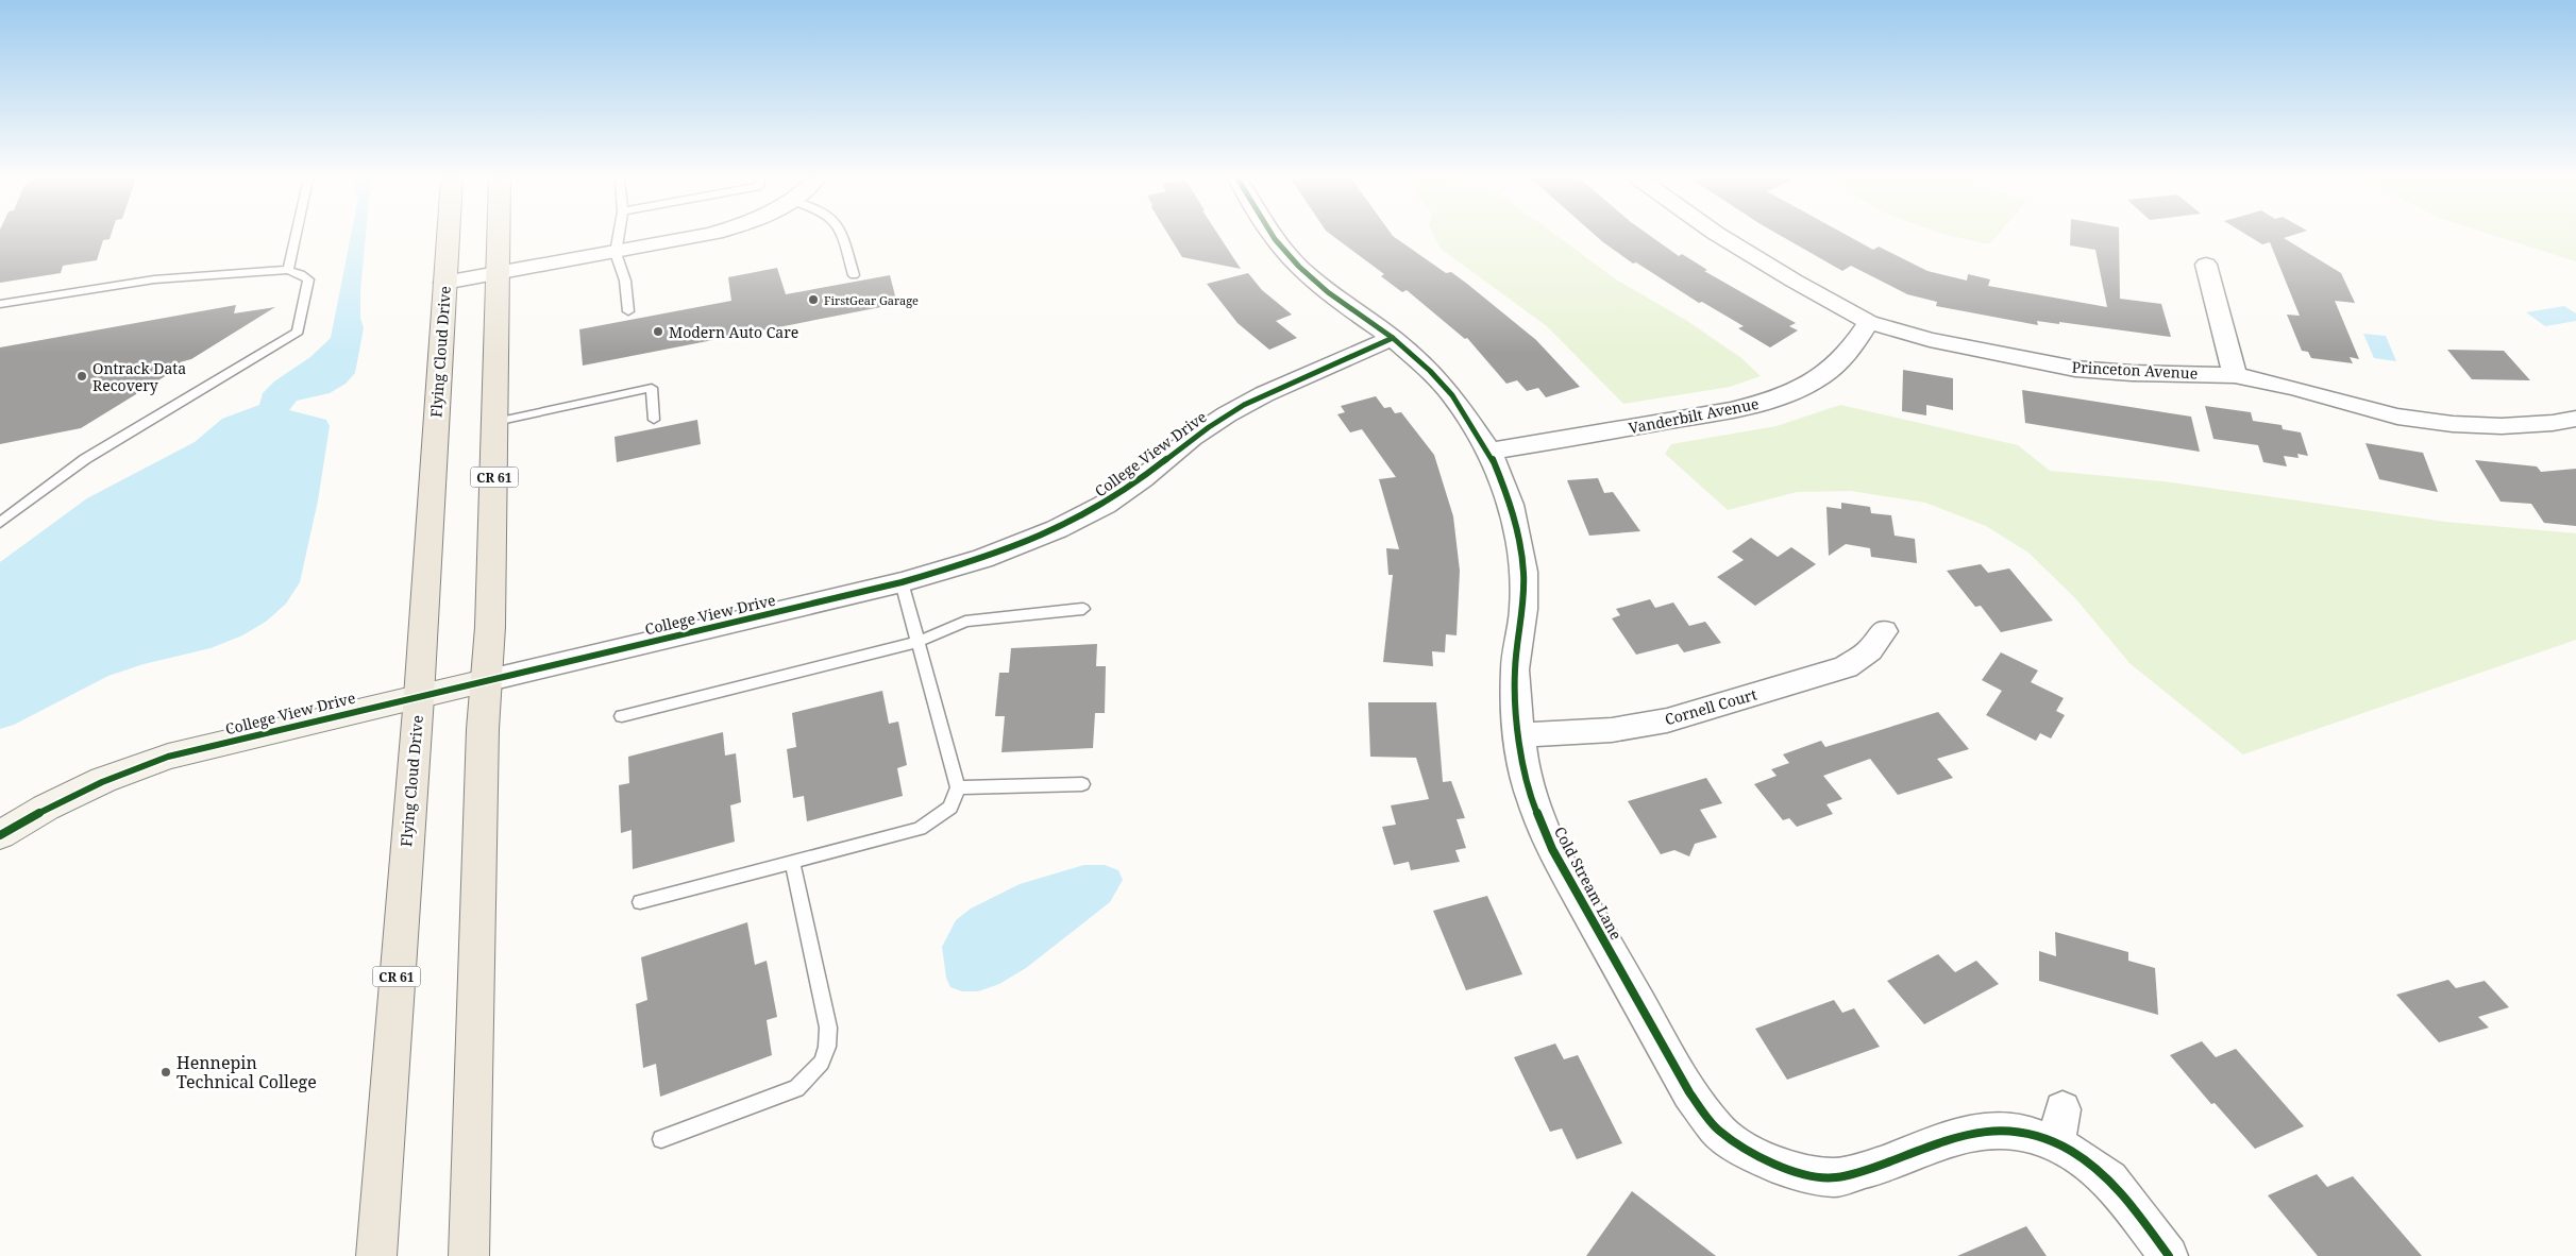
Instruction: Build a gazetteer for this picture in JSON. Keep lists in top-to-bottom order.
{
  "streets": {
    "main road": ["Flying Cloud Drive", "CR 61"],
    "street": [
      "Princeton Avenue",
      "Vanderbilt Avenue",
      "College View Drive",
      "Cornell Court",
      "Cold Stream Lane"
    ]
  },
  "crossings": [
    ["Flying Cloud Drive", "College View Drive"],
    ["Princeton Avenue", "Vanderbilt Avenue"],
    ["Vanderbilt Avenue", "Cold Stream Lane"],
    ["College View Drive", "CR 61"],
    ["College View Drive", "Cold Stream Lane"],
    ["Cornell Court", "Cold Stream Lane"]
  ],
  "places": [
    "FirstGear Garage",
    "Modern Auto Care",
    "Ontrack Data Recovery",
    "Hennepin Technical College"
  ]
}
